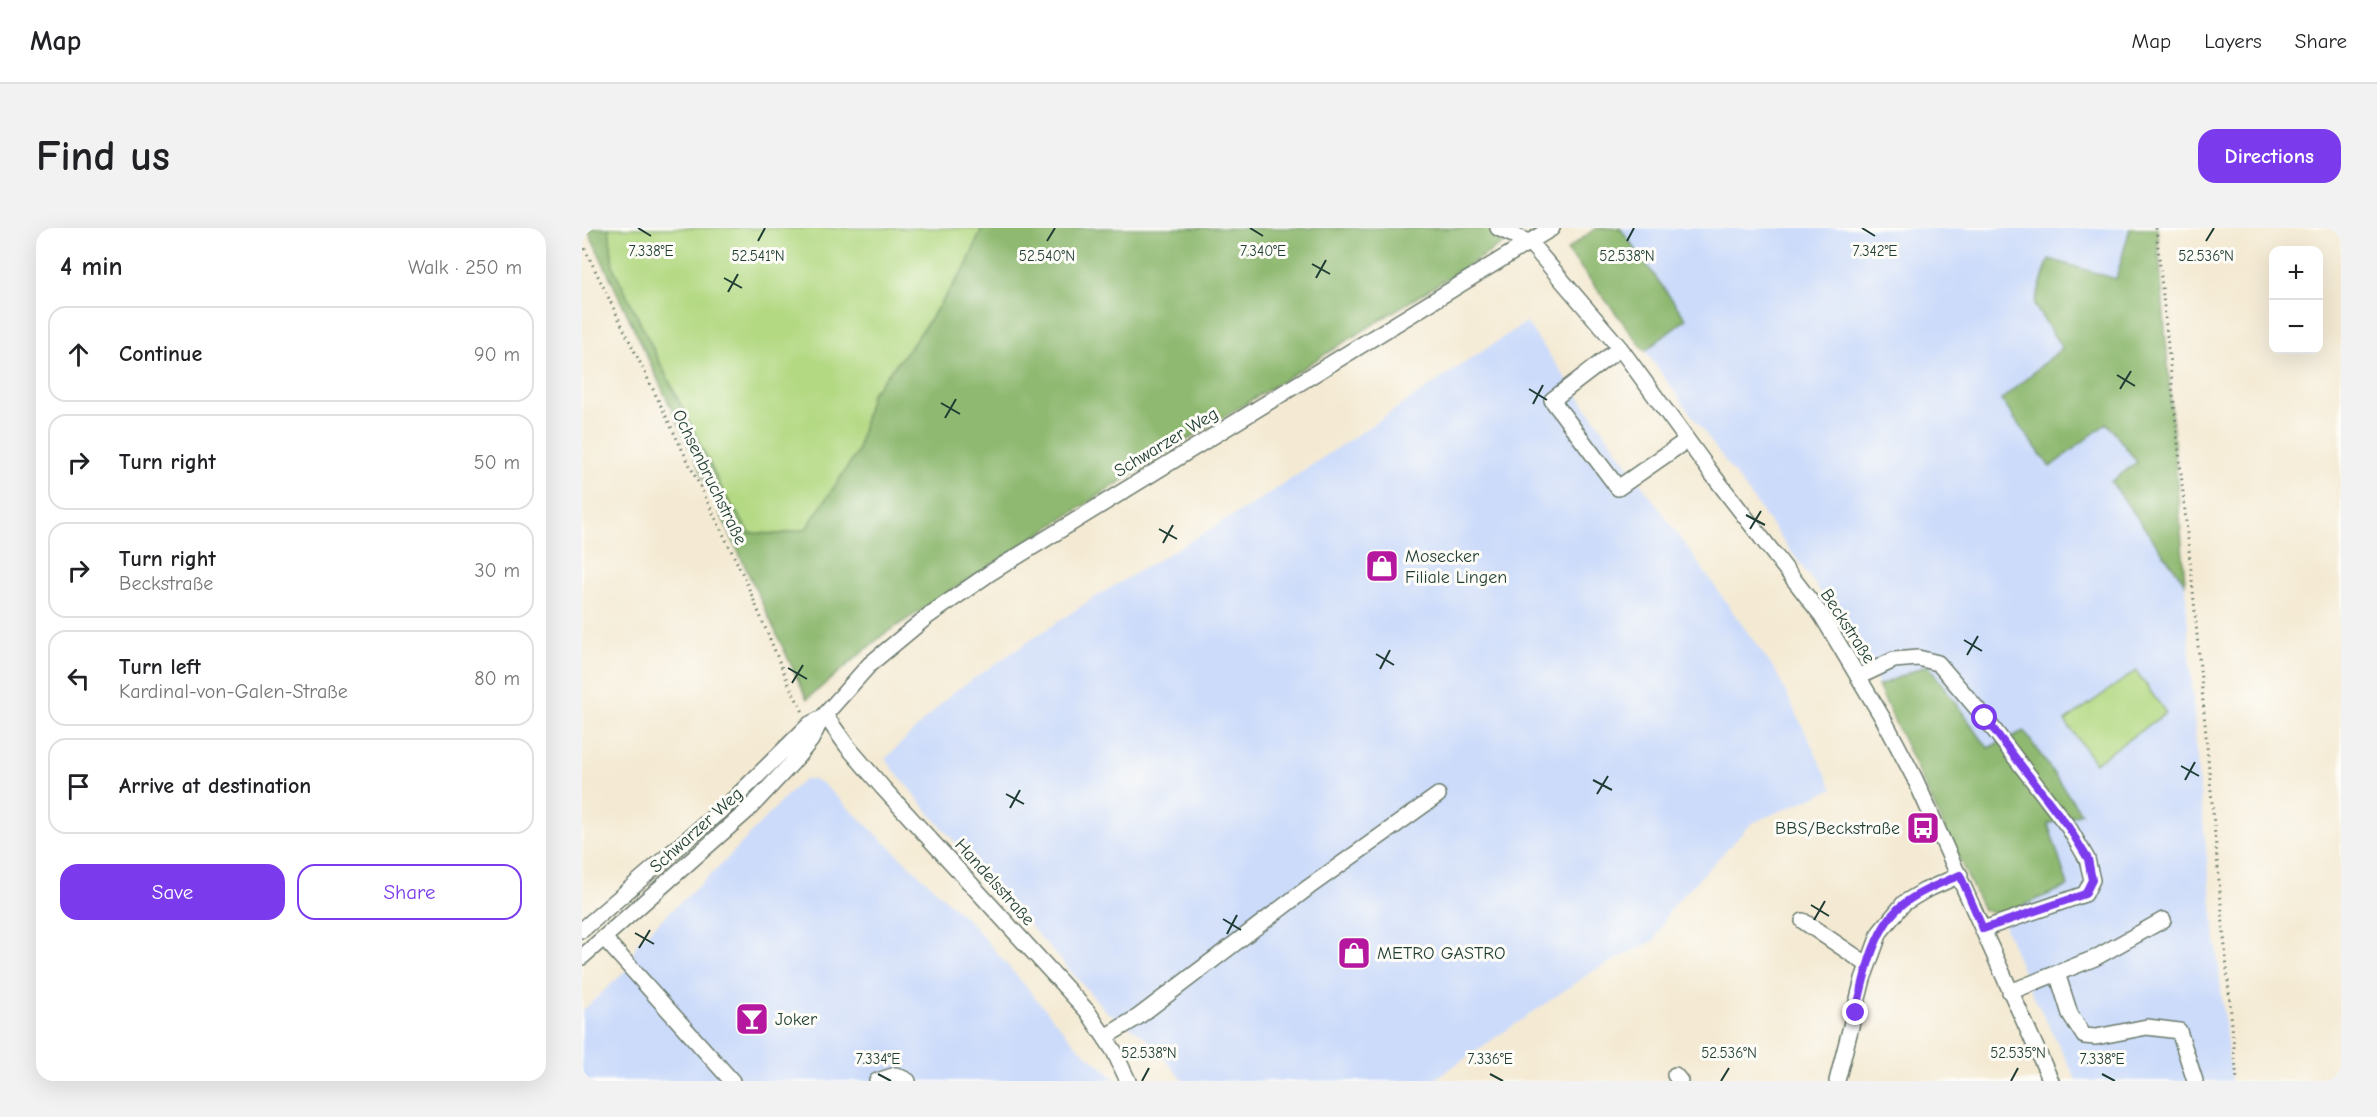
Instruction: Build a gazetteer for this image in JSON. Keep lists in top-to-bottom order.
{
  "streets": {
    "street": ["Schwarzer Weg", "Beckstraße", "Handelsstraße"],
    "path": ["Ochsenbruchstraße"]
  },
  "crossings": [
    ["Schwarzer Weg", "Ochsenbruchstraße"],
    ["Schwarzer Weg", "Beckstraße"],
    ["Schwarzer Weg", "Handelsstraße"],
    ["Ochsenbruchstraße", "Handelsstraße"]
  ],
  "places": {
    "shop": ["Mosecker Filiale Lingen", "METRO GASTRO"],
    "bus stop": ["BBS/Beckstraße"],
    "bar": ["Joker"]
  },
  "page": {
    "header": "Map",
    "nav": ["Map", "Layers", "Share"],
    "buttons": [
      "Directions",
      ["Save", "Share"]
    ],
    "title": "Find us",
    "heading": ["4 min", "Walk · 250 m"],
    "map_buttons": ["+", "−"],
    "list": [
      ["Continue", "90 m"],
      ["Turn right", "50 m"],
      ["Turn right", "Beckstraße", "30 m"],
      ["Turn left", "Kardinal-von-Galen-Straße", "80 m"],
      "Arrive at destination"
    ]
  },
  "coordinates": [
    "7.338°E",
    "7.340°E",
    "7.342°E",
    "52.541°N",
    "52.540°N",
    "52.538°N",
    "52.536°N",
    "52.535°N",
    "7.334°E",
    "7.336°E"
  ]
}
